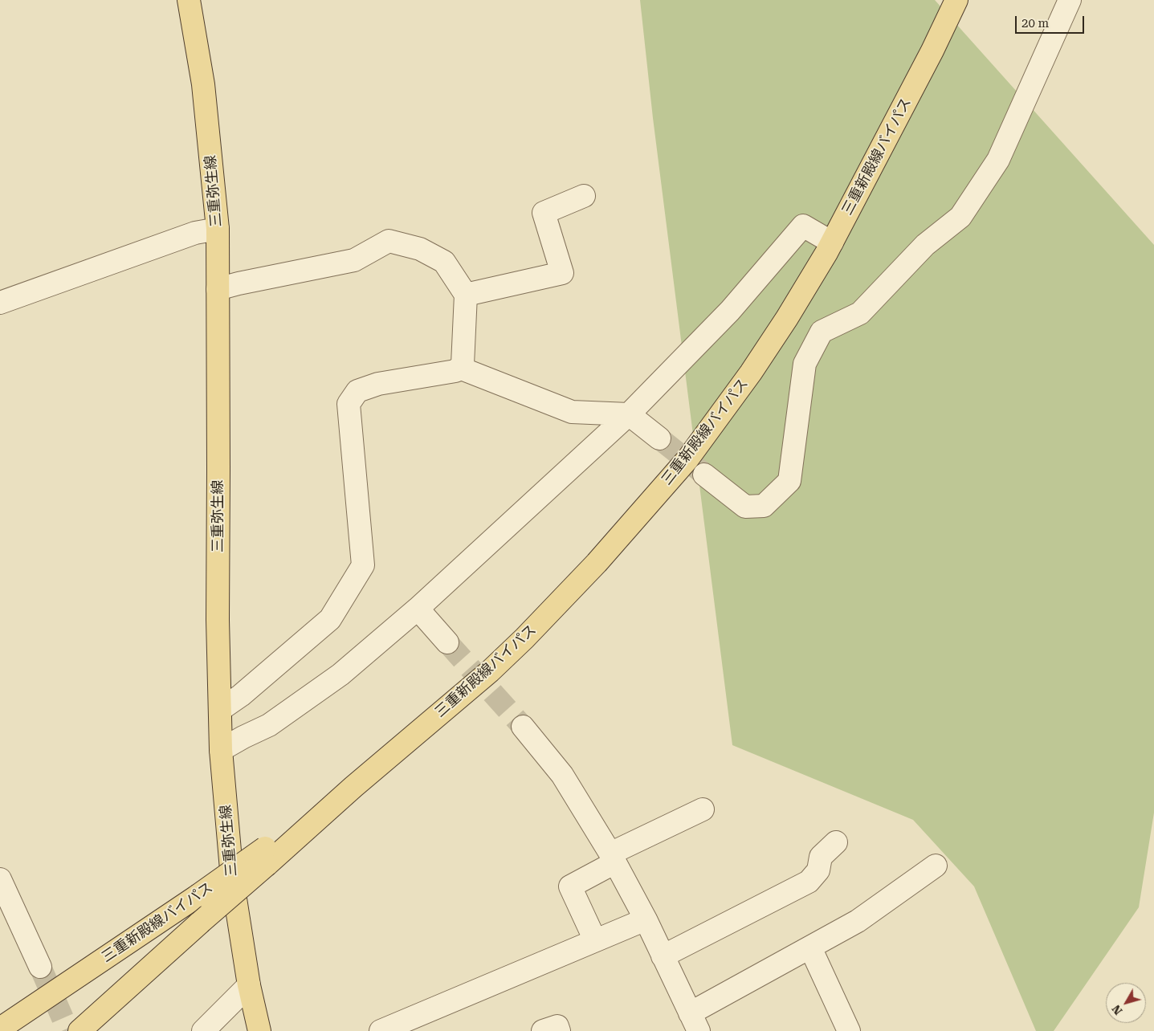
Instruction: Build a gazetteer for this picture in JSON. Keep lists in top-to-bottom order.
{
  "streets": {
    "main road": ["三重新殿線バイパス", "三重弥生線"]
  },
  "scale_bar": "20 m",
  "north": "bottom left"
}
